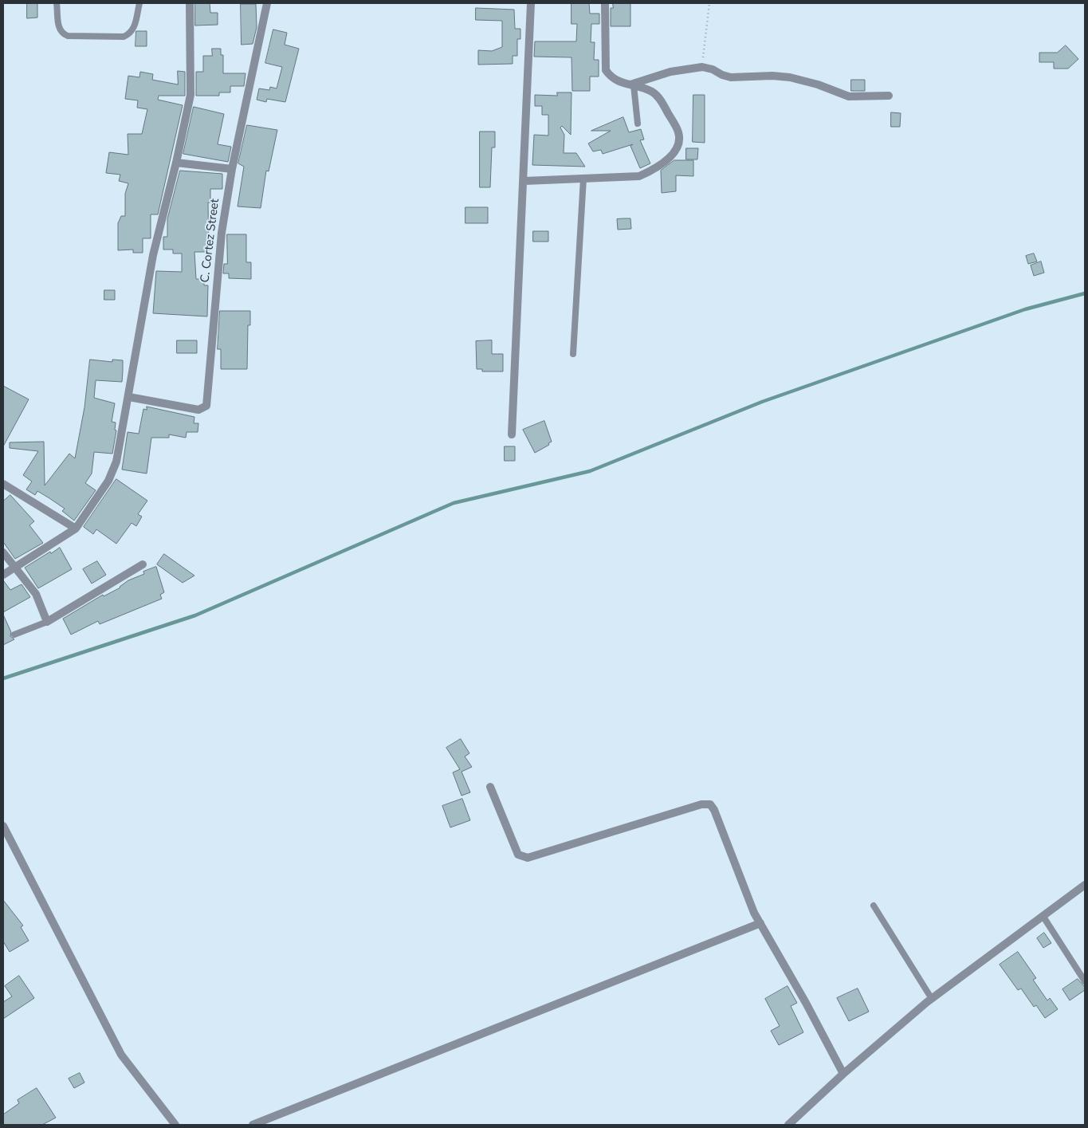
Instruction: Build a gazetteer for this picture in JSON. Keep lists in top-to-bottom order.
{
  "streets": {
    "street": ["C. Cortez Street"]
  }
}
